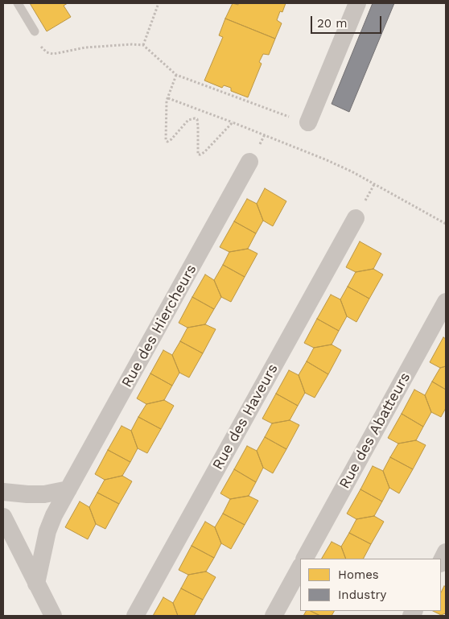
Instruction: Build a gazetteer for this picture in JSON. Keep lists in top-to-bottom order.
{
  "streets": {
    "street": ["Rue des Hiercheurs", "Rue des Haveurs", "Rue des Abatteurs"]
  },
  "legend": ["Homes", "Industry"],
  "scale_bar": "20 m"
}
